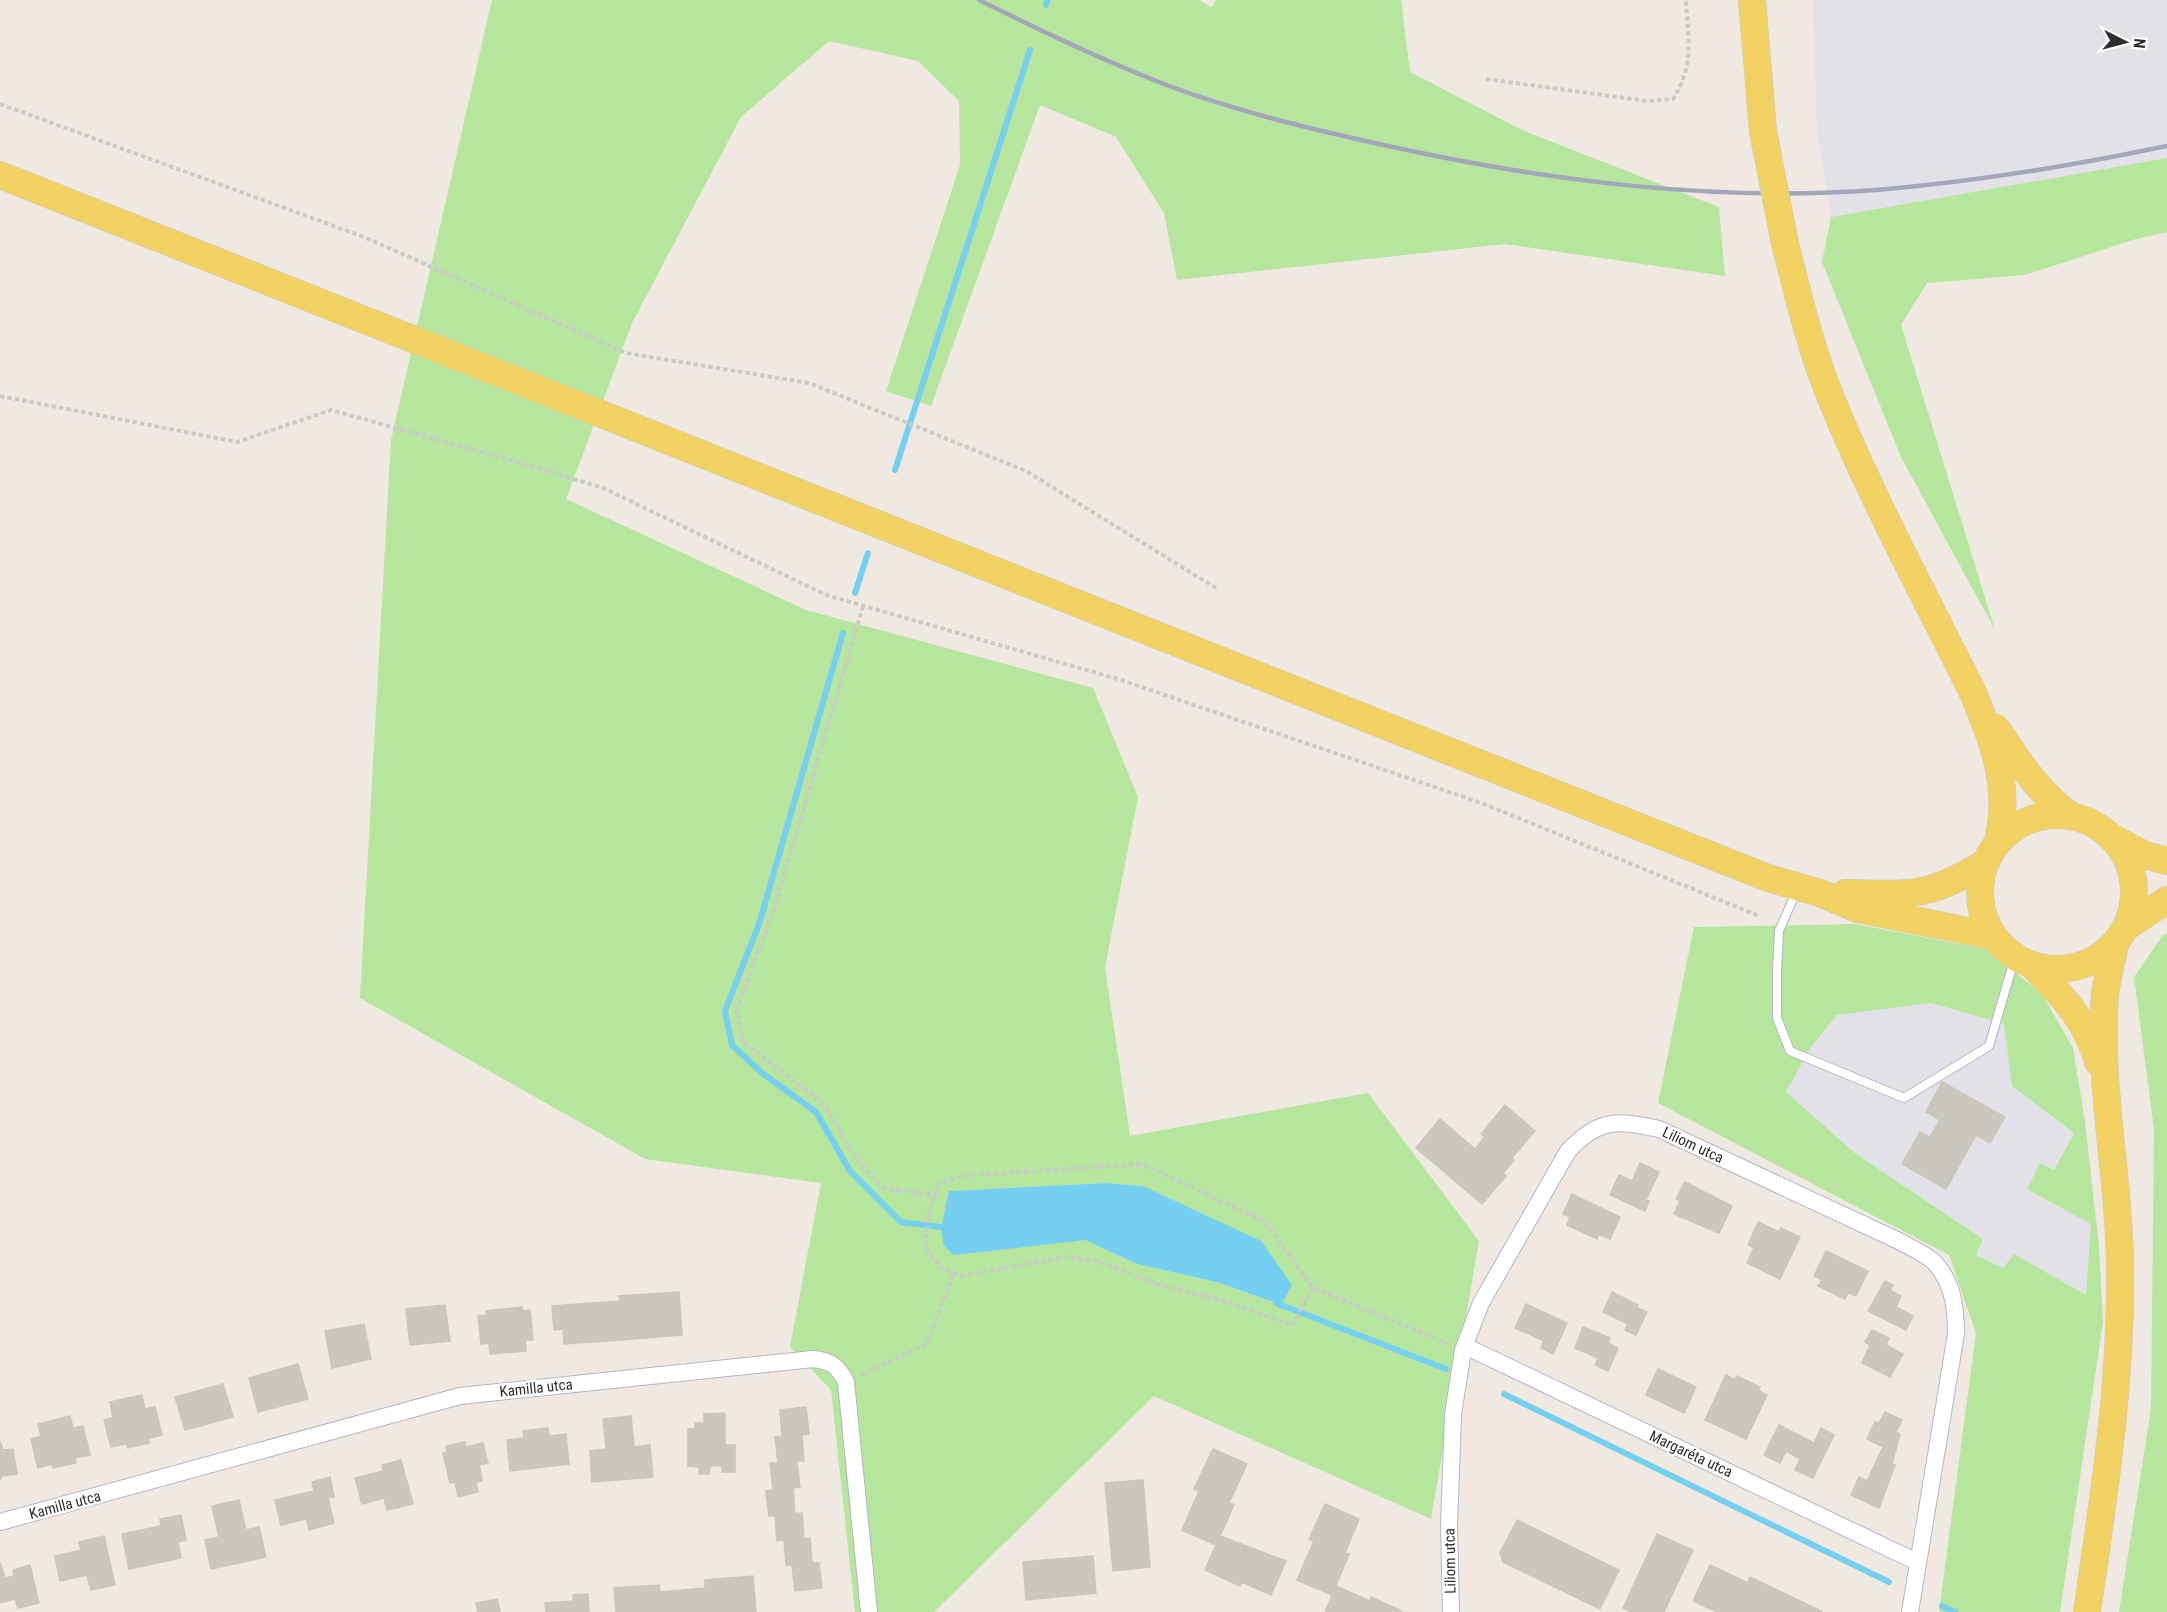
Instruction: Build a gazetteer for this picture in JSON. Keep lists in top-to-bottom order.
{
  "streets": {
    "street": ["Liliom utca", "Kamilla utca", "Margaréta utca"]
  },
  "crossings": [
    ["Liliom utca", "Margaréta utca"]
  ],
  "north": "right"
}
